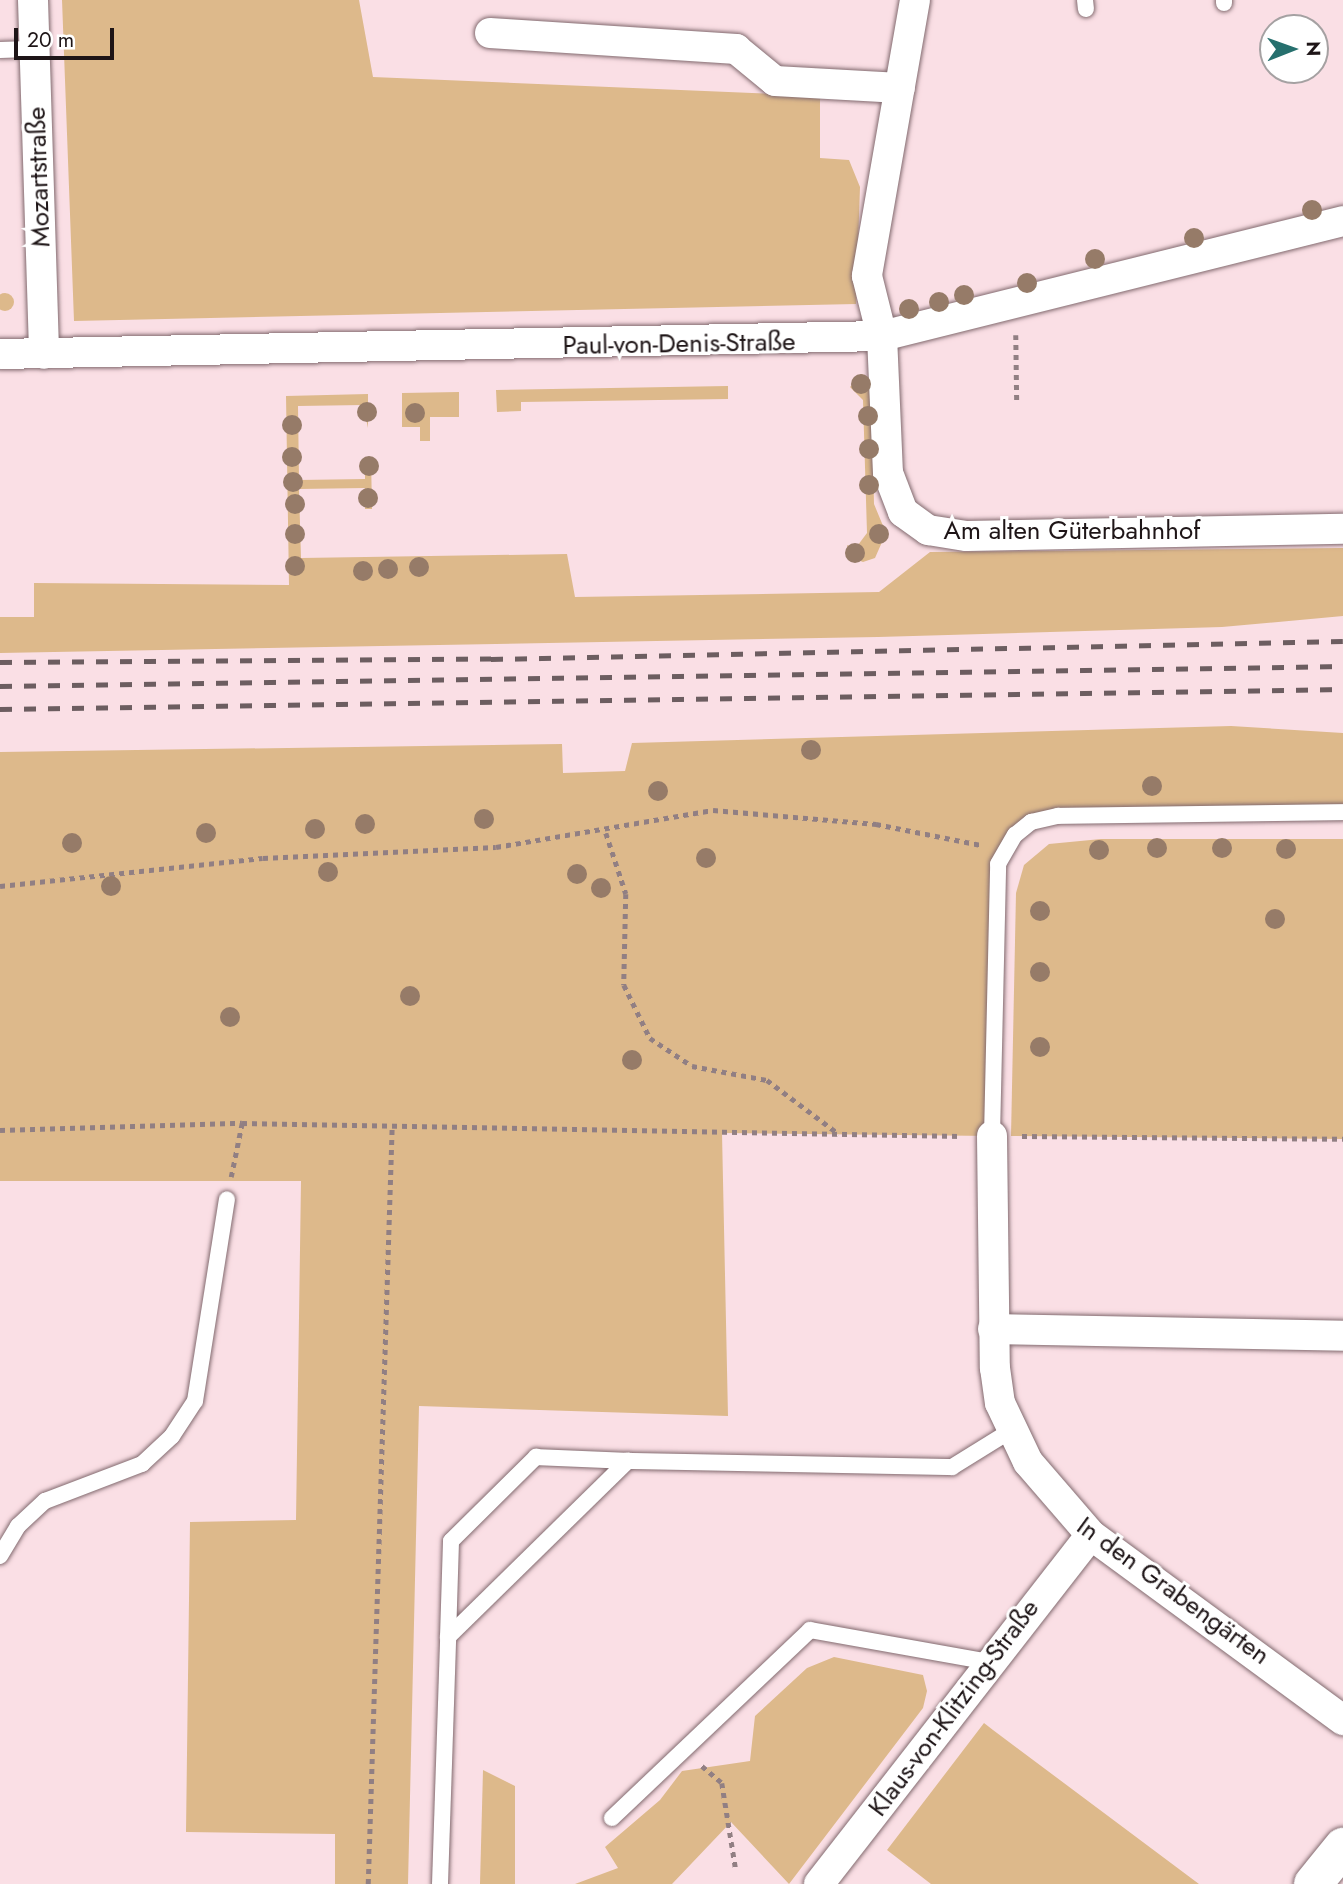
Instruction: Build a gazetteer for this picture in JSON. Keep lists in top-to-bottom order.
{
  "streets": {
    "street": [
      "Mozartstraße",
      "Paul-von-Denis-Straße",
      "Am alten Güterbahnhof",
      "In den Grabengärten",
      "Klaus-von-Klitzing-Straße"
    ]
  },
  "crossings": [
    ["Mozartstraße", "Paul-von-Denis-Straße"],
    ["Paul-von-Denis-Straße", "Am alten Güterbahnhof"],
    ["In den Grabengärten", "Klaus-von-Klitzing-Straße"]
  ],
  "scale_bar": "20 m",
  "north": "right"
}
